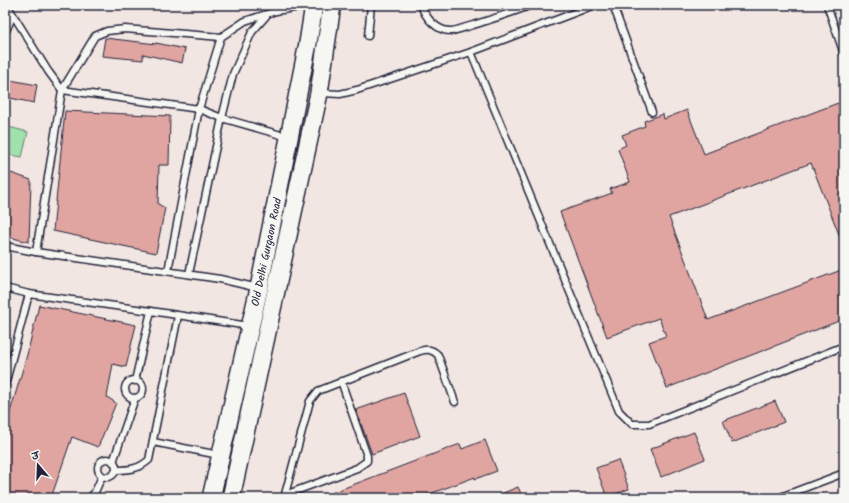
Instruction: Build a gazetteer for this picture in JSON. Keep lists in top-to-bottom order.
{
  "streets": {
    "main road": ["Old Delhi Gurgaon Road"]
  },
  "north": "top"
}
